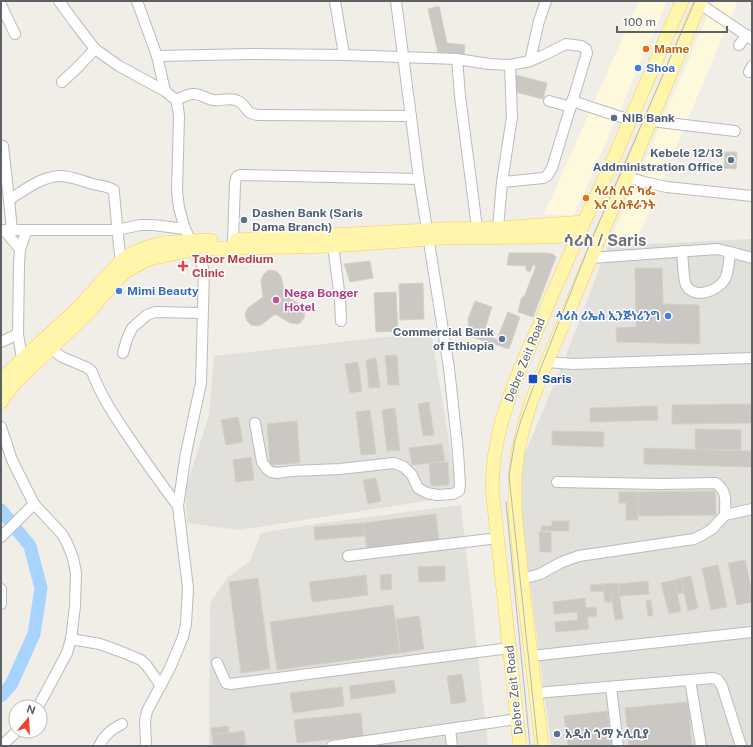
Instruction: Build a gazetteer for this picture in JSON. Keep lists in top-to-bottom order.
{
  "streets": {
    "main road": ["Debre Zeit Road"]
  },
  "districts": ["ሳሪስ / Saris"],
  "places": {
    "other": [
      "Mame",
      "Shoa",
      "NIB Bank",
      "Kebele 12/13 Addministration Office",
      "ሳሪስ ሊና ካፌ እና ሬስቶራንት",
      "Dashen Bank (Saris Dama Branch)",
      "Mimi Beauty",
      "Nega Bonger Hotel",
      "ሳሪስ ሪኤስ ኢንጅነሪንግ",
      "Commercial Bank of Ethiopia",
      "አዲስ ጎማ ኦሊቢያ"
    ],
    "health": ["Tabor Medium Clinic"],
    "transit": ["Saris"]
  },
  "scale_bar": "100 m",
  "north": "top"
}
